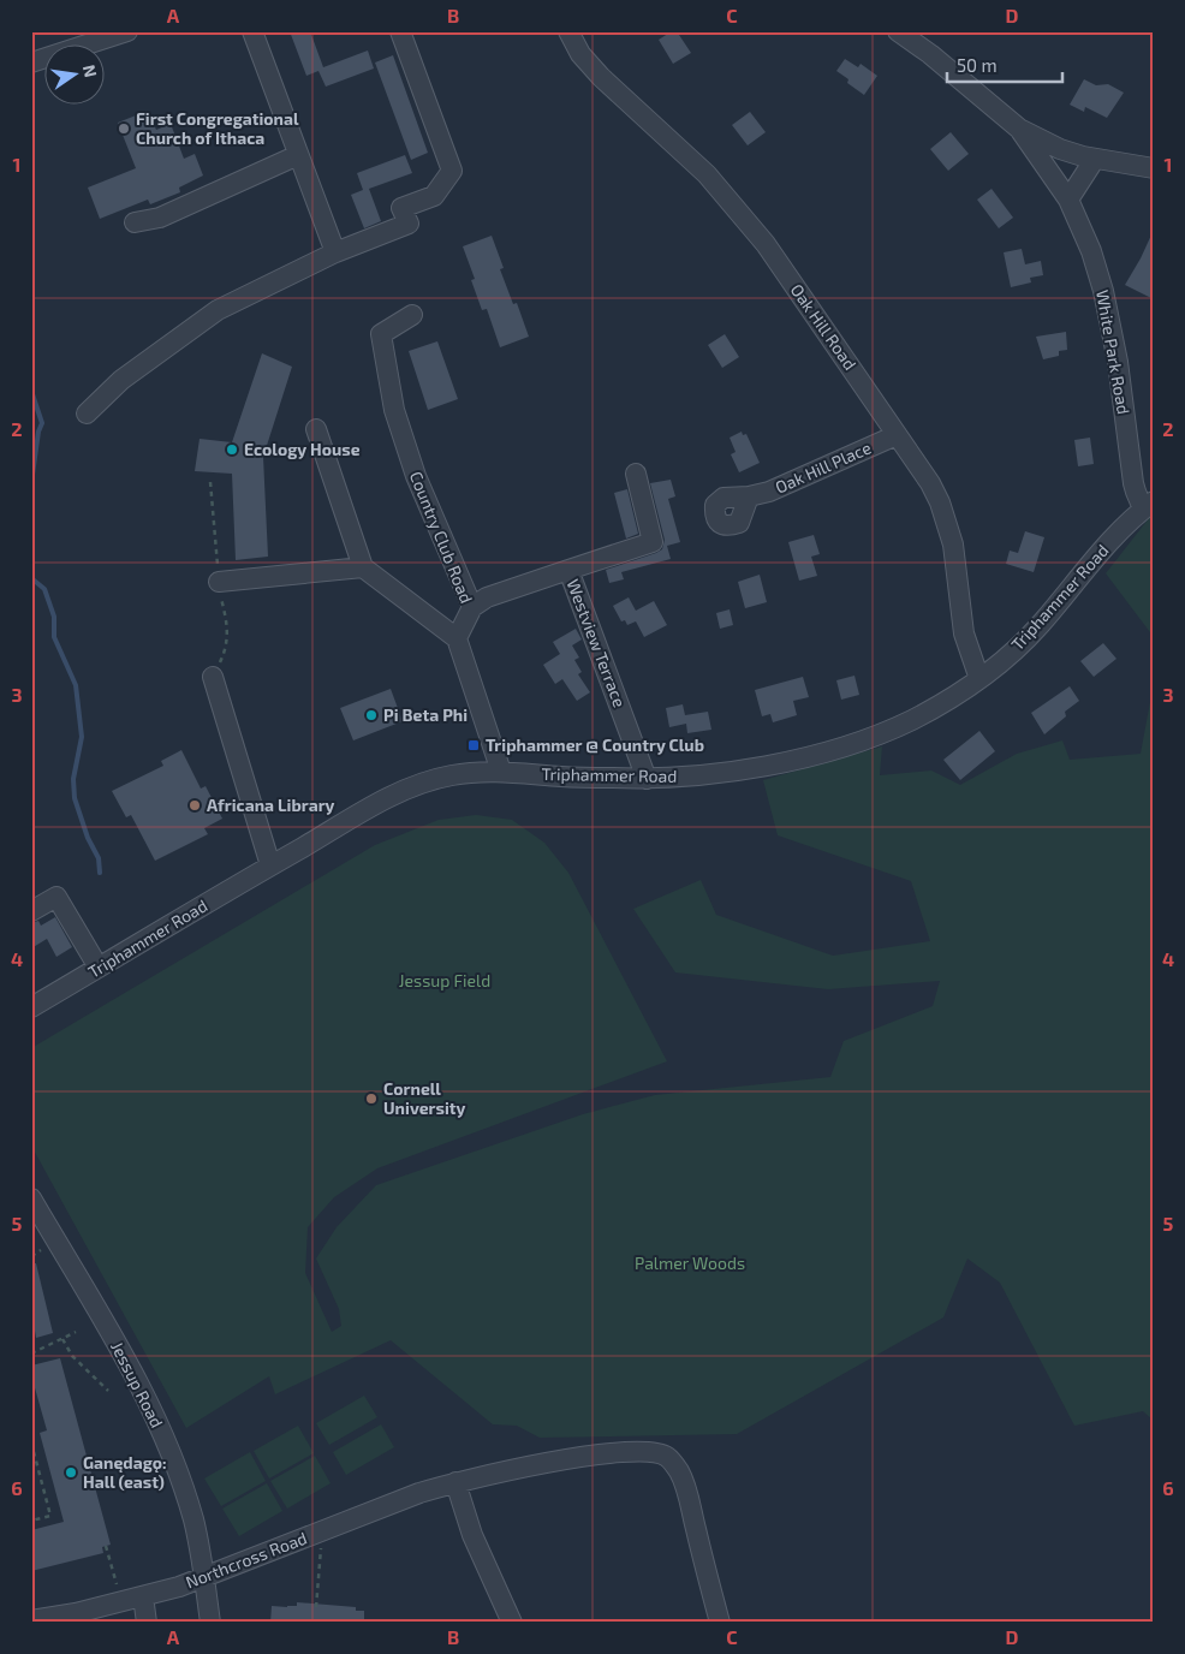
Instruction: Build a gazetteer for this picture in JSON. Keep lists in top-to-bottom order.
{
  "streets": {
    "street": [
      "Oak Hill Road",
      "White Park Road",
      "Oak Hill Place",
      "Country Club Road",
      "Triphammer Road",
      "Westview Terrace",
      "Jessup Road",
      "Northcross Road"
    ]
  },
  "crossings": [
    ["Oak Hill Road", "Oak Hill Place"],
    ["Oak Hill Road", "Triphammer Road"],
    ["White Park Road", "Triphammer Road"],
    ["Country Club Road", "Westview Terrace"],
    ["Triphammer Road", "Westview Terrace"],
    ["Jessup Road", "Northcross Road"]
  ],
  "parks": ["Jessup Field", "Palmer Woods"],
  "places": {
    "other": [
      "First Congregational Church of Ithaca",
      "Ecology House",
      "Pi Beta Phi",
      "Africana Library",
      "Cornell University",
      "Ganędagǫ: Hall (east)"
    ],
    "transit": ["Triphammer @ Country Club"]
  },
  "scale_bar": "50 m",
  "north": "right",
  "grid": {
    "columns": [
      "A",
      "B",
      "C",
      "D"
    ],
    "rows": [
      "1",
      "2",
      "3",
      "4",
      "5",
      "6"
    ]
  }
}
